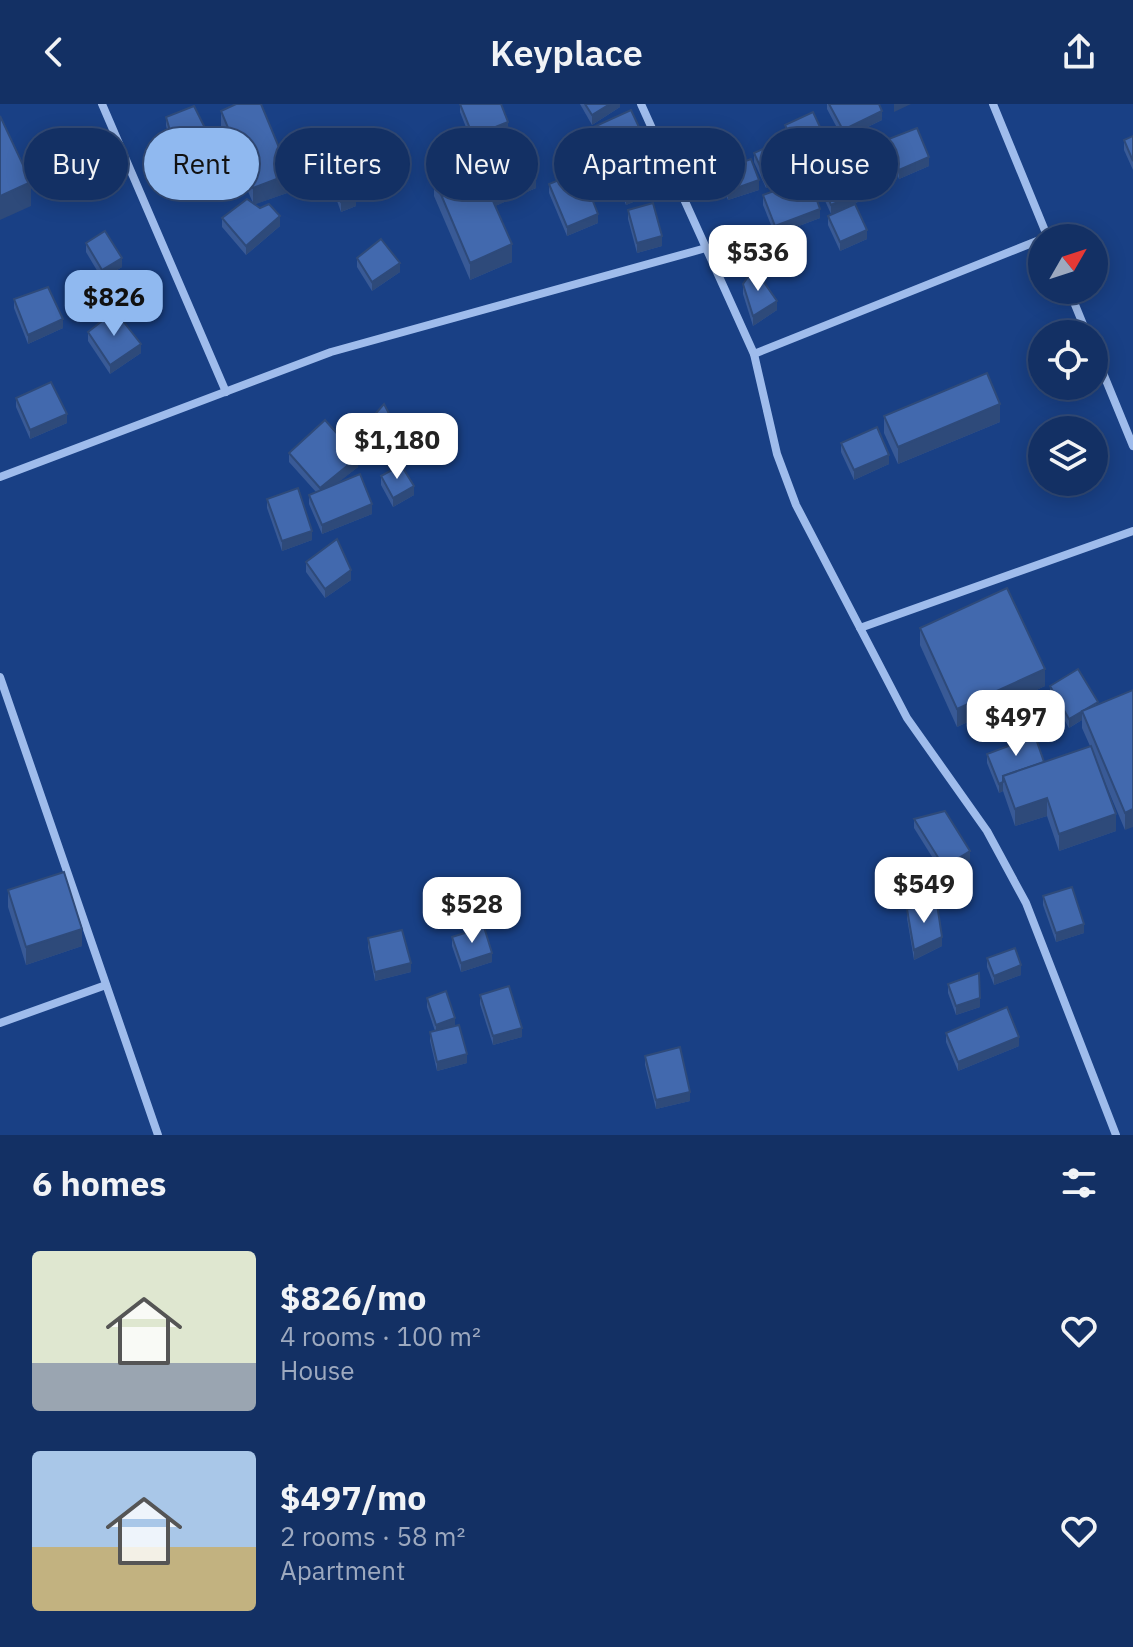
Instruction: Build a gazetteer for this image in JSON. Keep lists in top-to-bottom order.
{
  "north": "top right",
  "page": {
    "header": "Keyplace",
    "chip": [
      "Buy",
      "Rent",
      "Filters",
      "New",
      "Apartment",
      "House"
    ],
    "price": [
      "$536",
      "$826",
      "$1,180",
      "$497",
      "$549",
      "$528"
    ],
    "heading": "6 homes",
    "list": [
      {
        "name": "$826/mo",
        "note": "4 rooms · 100 m² · House"
      },
      {
        "name": "$497/mo",
        "note": "2 rooms · 58 m² · Apartment"
      }
    ]
  }
}
